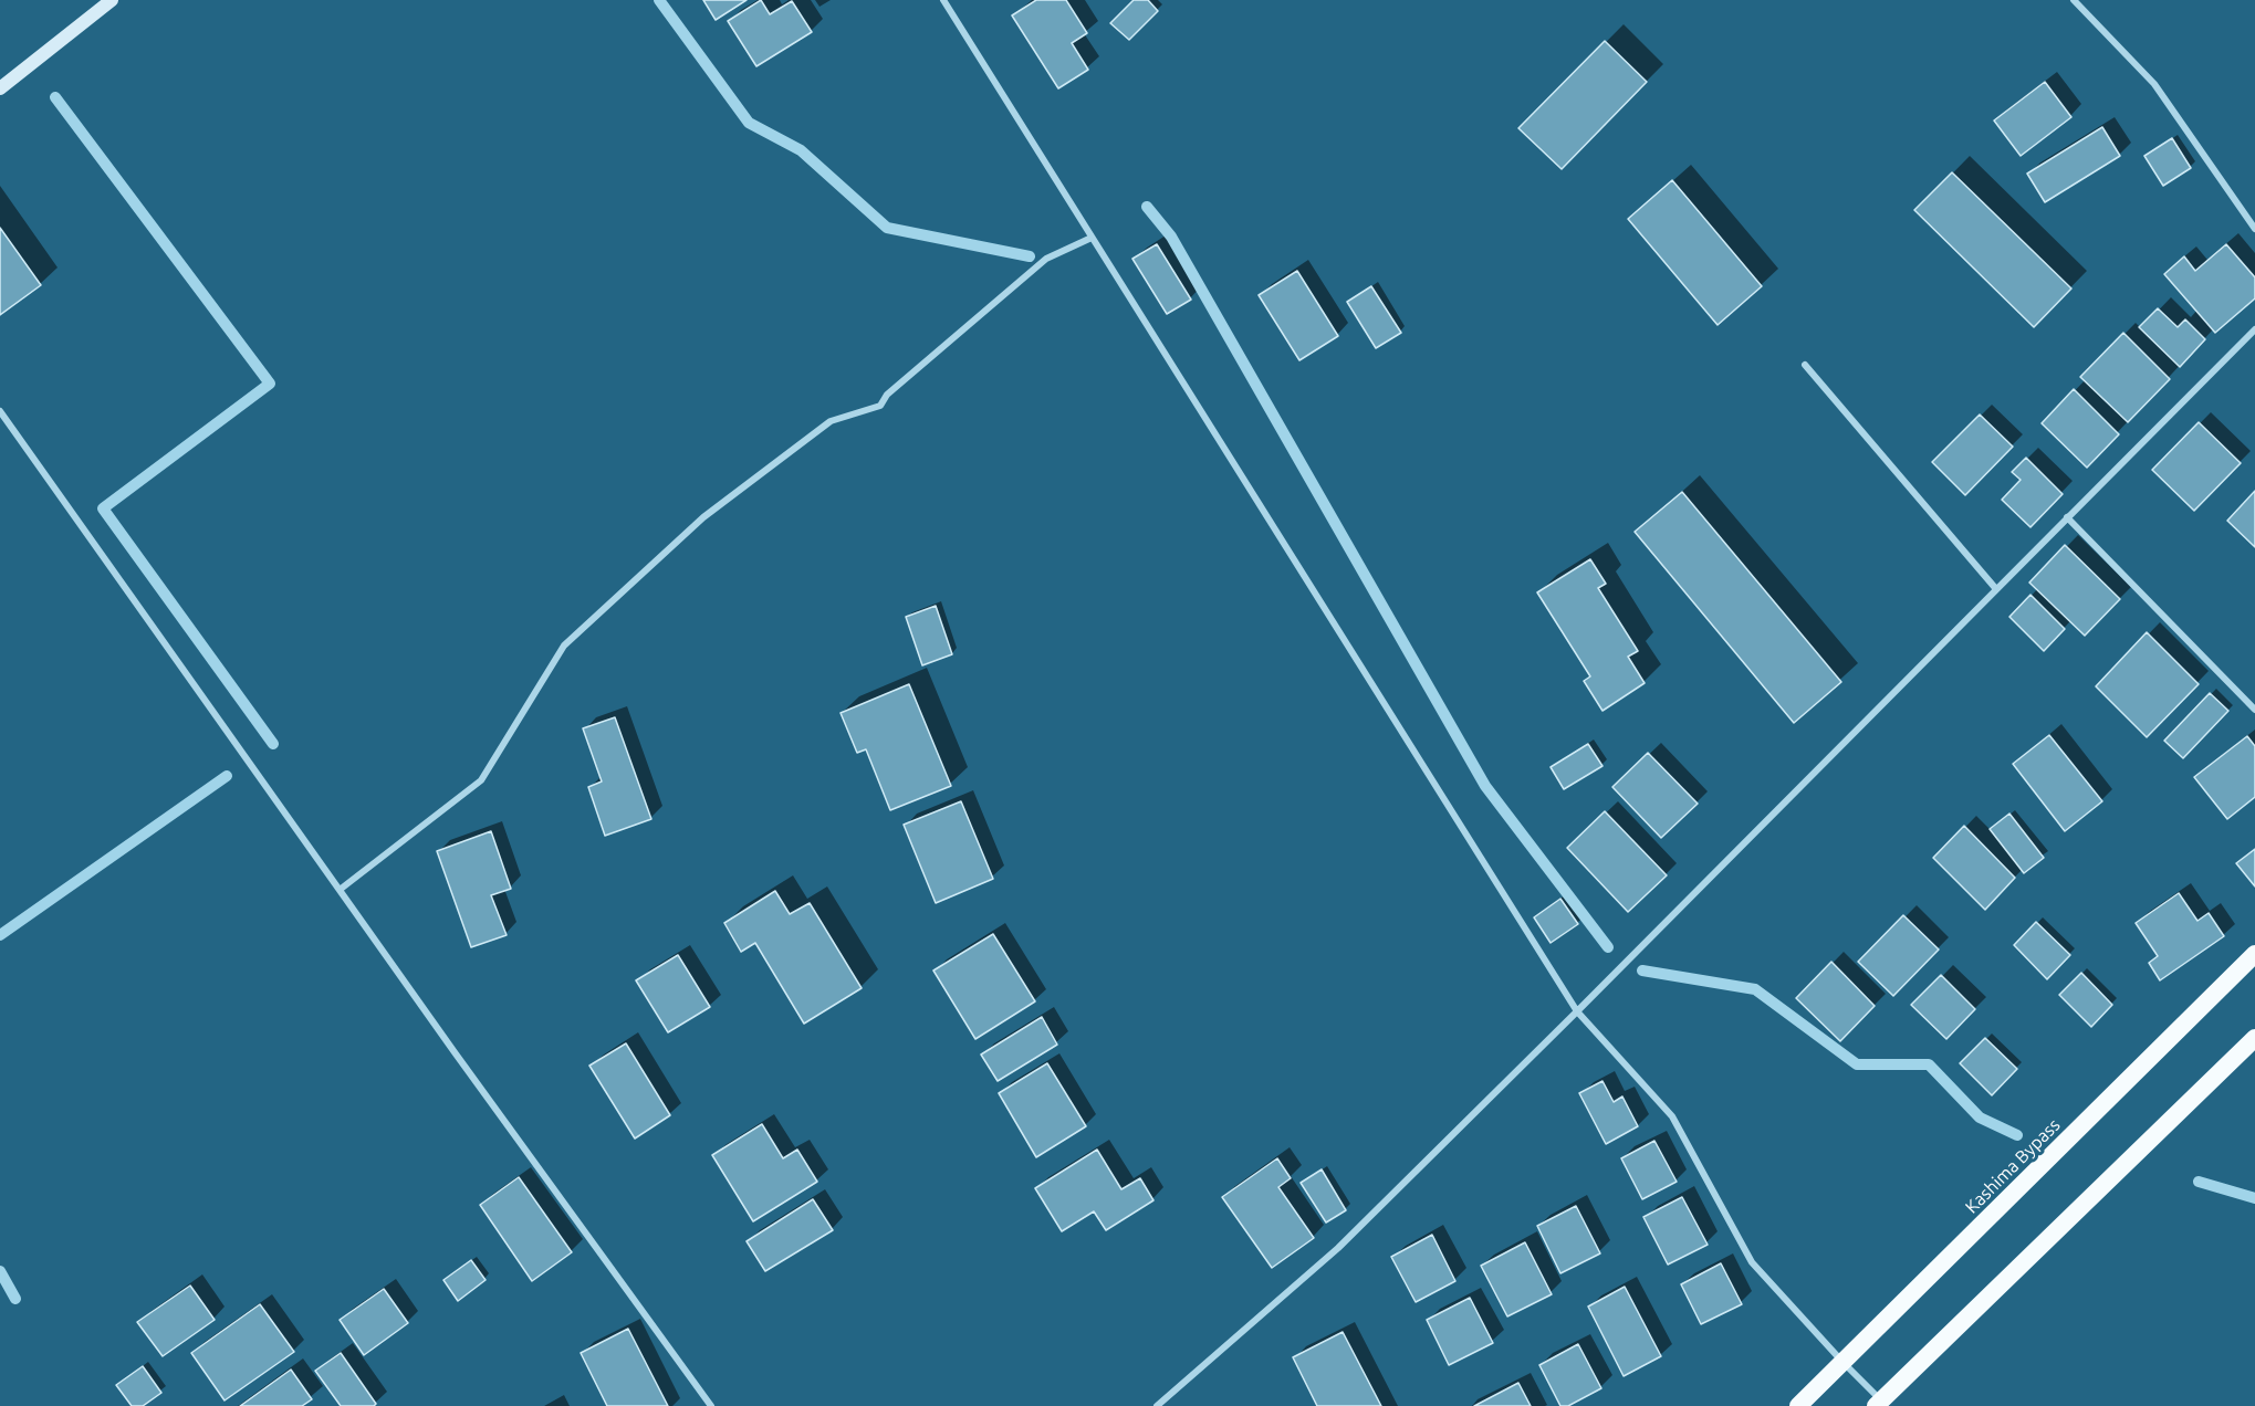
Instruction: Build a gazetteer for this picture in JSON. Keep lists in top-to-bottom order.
{
  "streets": {
    "highway": ["Kashima Bypass"]
  }
}
